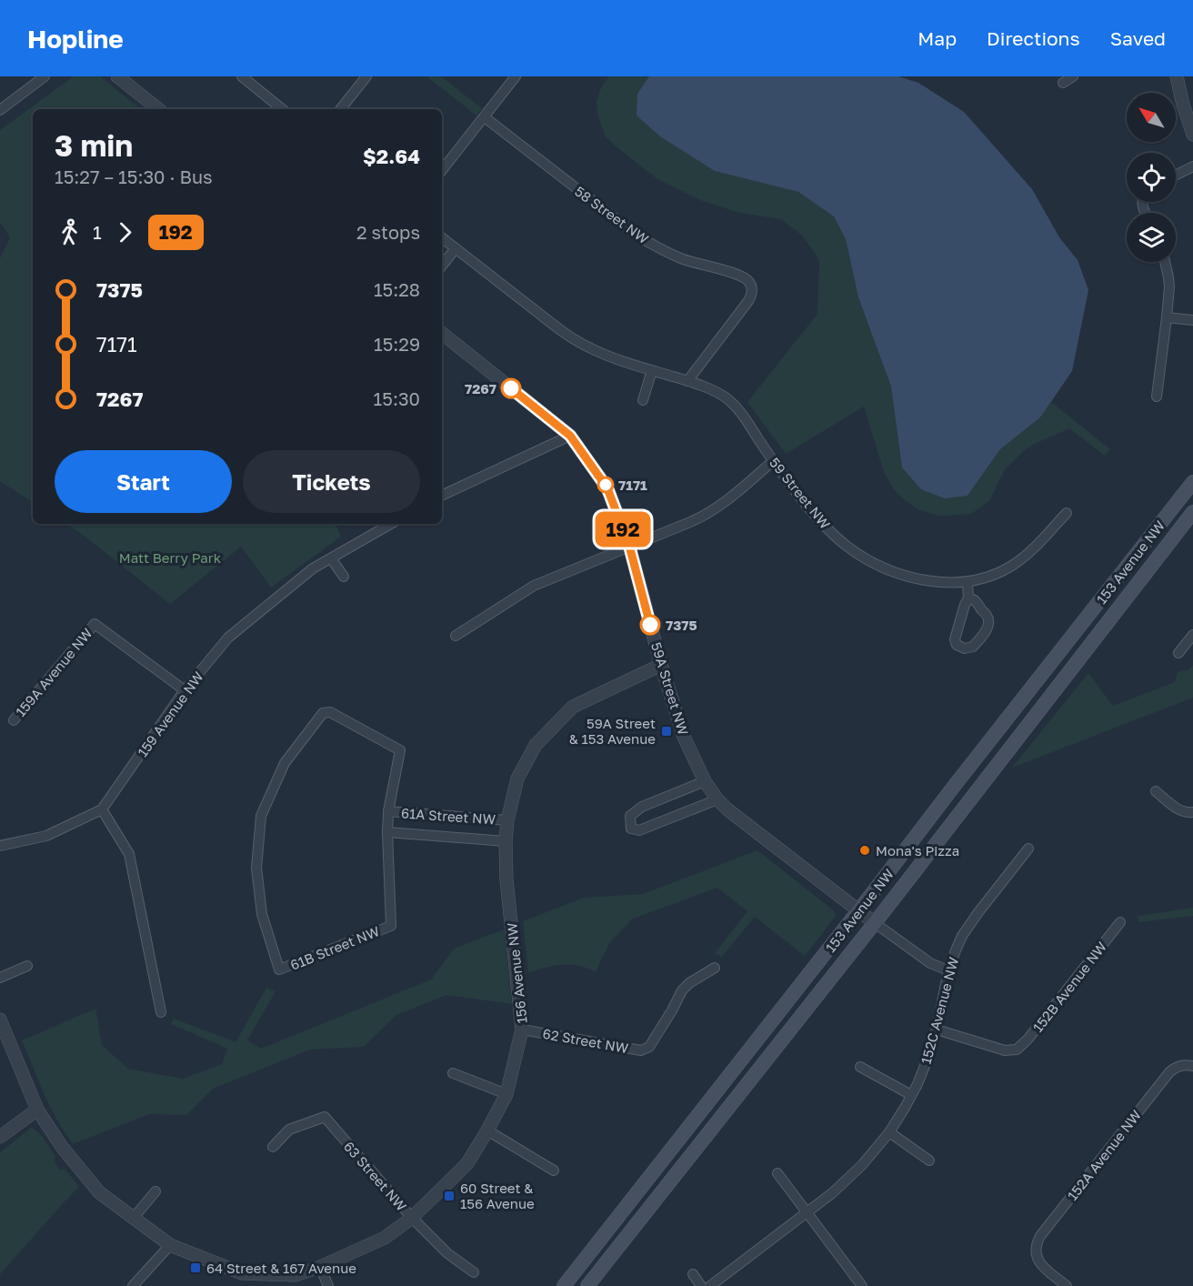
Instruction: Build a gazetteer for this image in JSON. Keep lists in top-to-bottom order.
{
  "streets": {
    "main road": ["153 Avenue NW"],
    "street": [
      "58 Street NW",
      "59 Street NW",
      "159A Avenue NW",
      "59A Street NW",
      "159 Avenue NW",
      "61A Street NW",
      "61B Street NW",
      "156 Avenue NW",
      "152B Avenue NW",
      "152C Avenue NW",
      "62 Street NW",
      "152A Avenue NW",
      "63 Street NW"
    ]
  },
  "crossings": [
    ["58 Street NW", "59 Street NW"],
    ["153 Avenue NW", "59A Street NW"],
    ["159A Avenue NW", "159 Avenue NW"],
    ["59A Street NW", "156 Avenue NW"],
    ["59A Street NW", "152C Avenue NW"],
    ["61A Street NW", "61B Street NW"],
    ["61A Street NW", "156 Avenue NW"],
    ["156 Avenue NW", "62 Street NW"],
    ["156 Avenue NW", "63 Street NW"],
    ["152B Avenue NW", "152C Avenue NW"]
  ],
  "parks": ["Matt Berry Park"],
  "places": {
    "other": [
      "7267",
      "7171",
      "7375",
      "Mona's Pizza"
    ],
    "transit": ["59A Street & 153 Avenue", "60 Street & 156 Avenue", "64 Street & 167 Avenue"]
  },
  "lines": ["bus line 192"],
  "north": "top left",
  "page": {
    "header": "Hopline",
    "nav": ["Map", "Directions", "Saved"],
    "on_map": "192",
    "heading": ["3 min", "15:27 – 15:30 · Bus", "$2.64"],
    "legs": ["1", "192", "2 stops"],
    "list": [
      {
        "name": "7375",
        "value": "15:28"
      },
      {
        "name": "7171",
        "value": "15:29"
      },
      {
        "name": "7267",
        "value": "15:30"
      }
    ],
    "buttons": ["Start", "Tickets"]
  }
}
